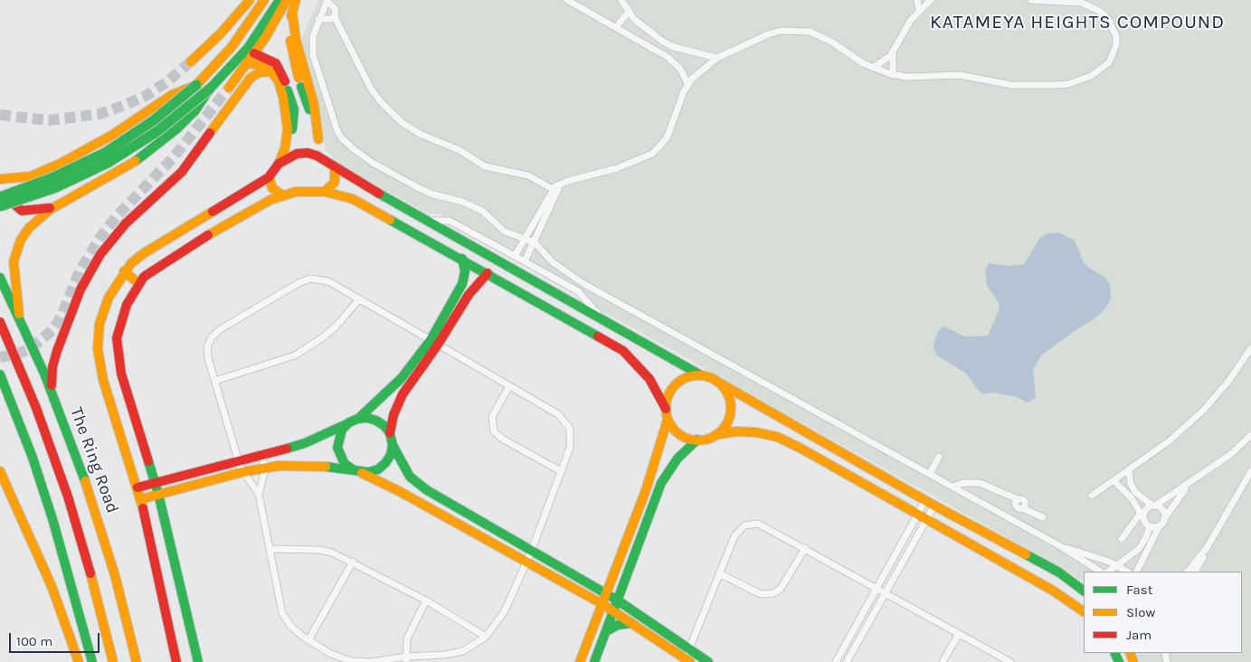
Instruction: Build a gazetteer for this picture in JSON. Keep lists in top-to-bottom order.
{
  "streets": {
    "main road": ["The Ring Road"]
  },
  "districts": ["KATAMEYA HEIGHTS COMPOUND"],
  "legend": ["Fast", "Slow", "Jam"],
  "scale_bar": "100 m"
}
